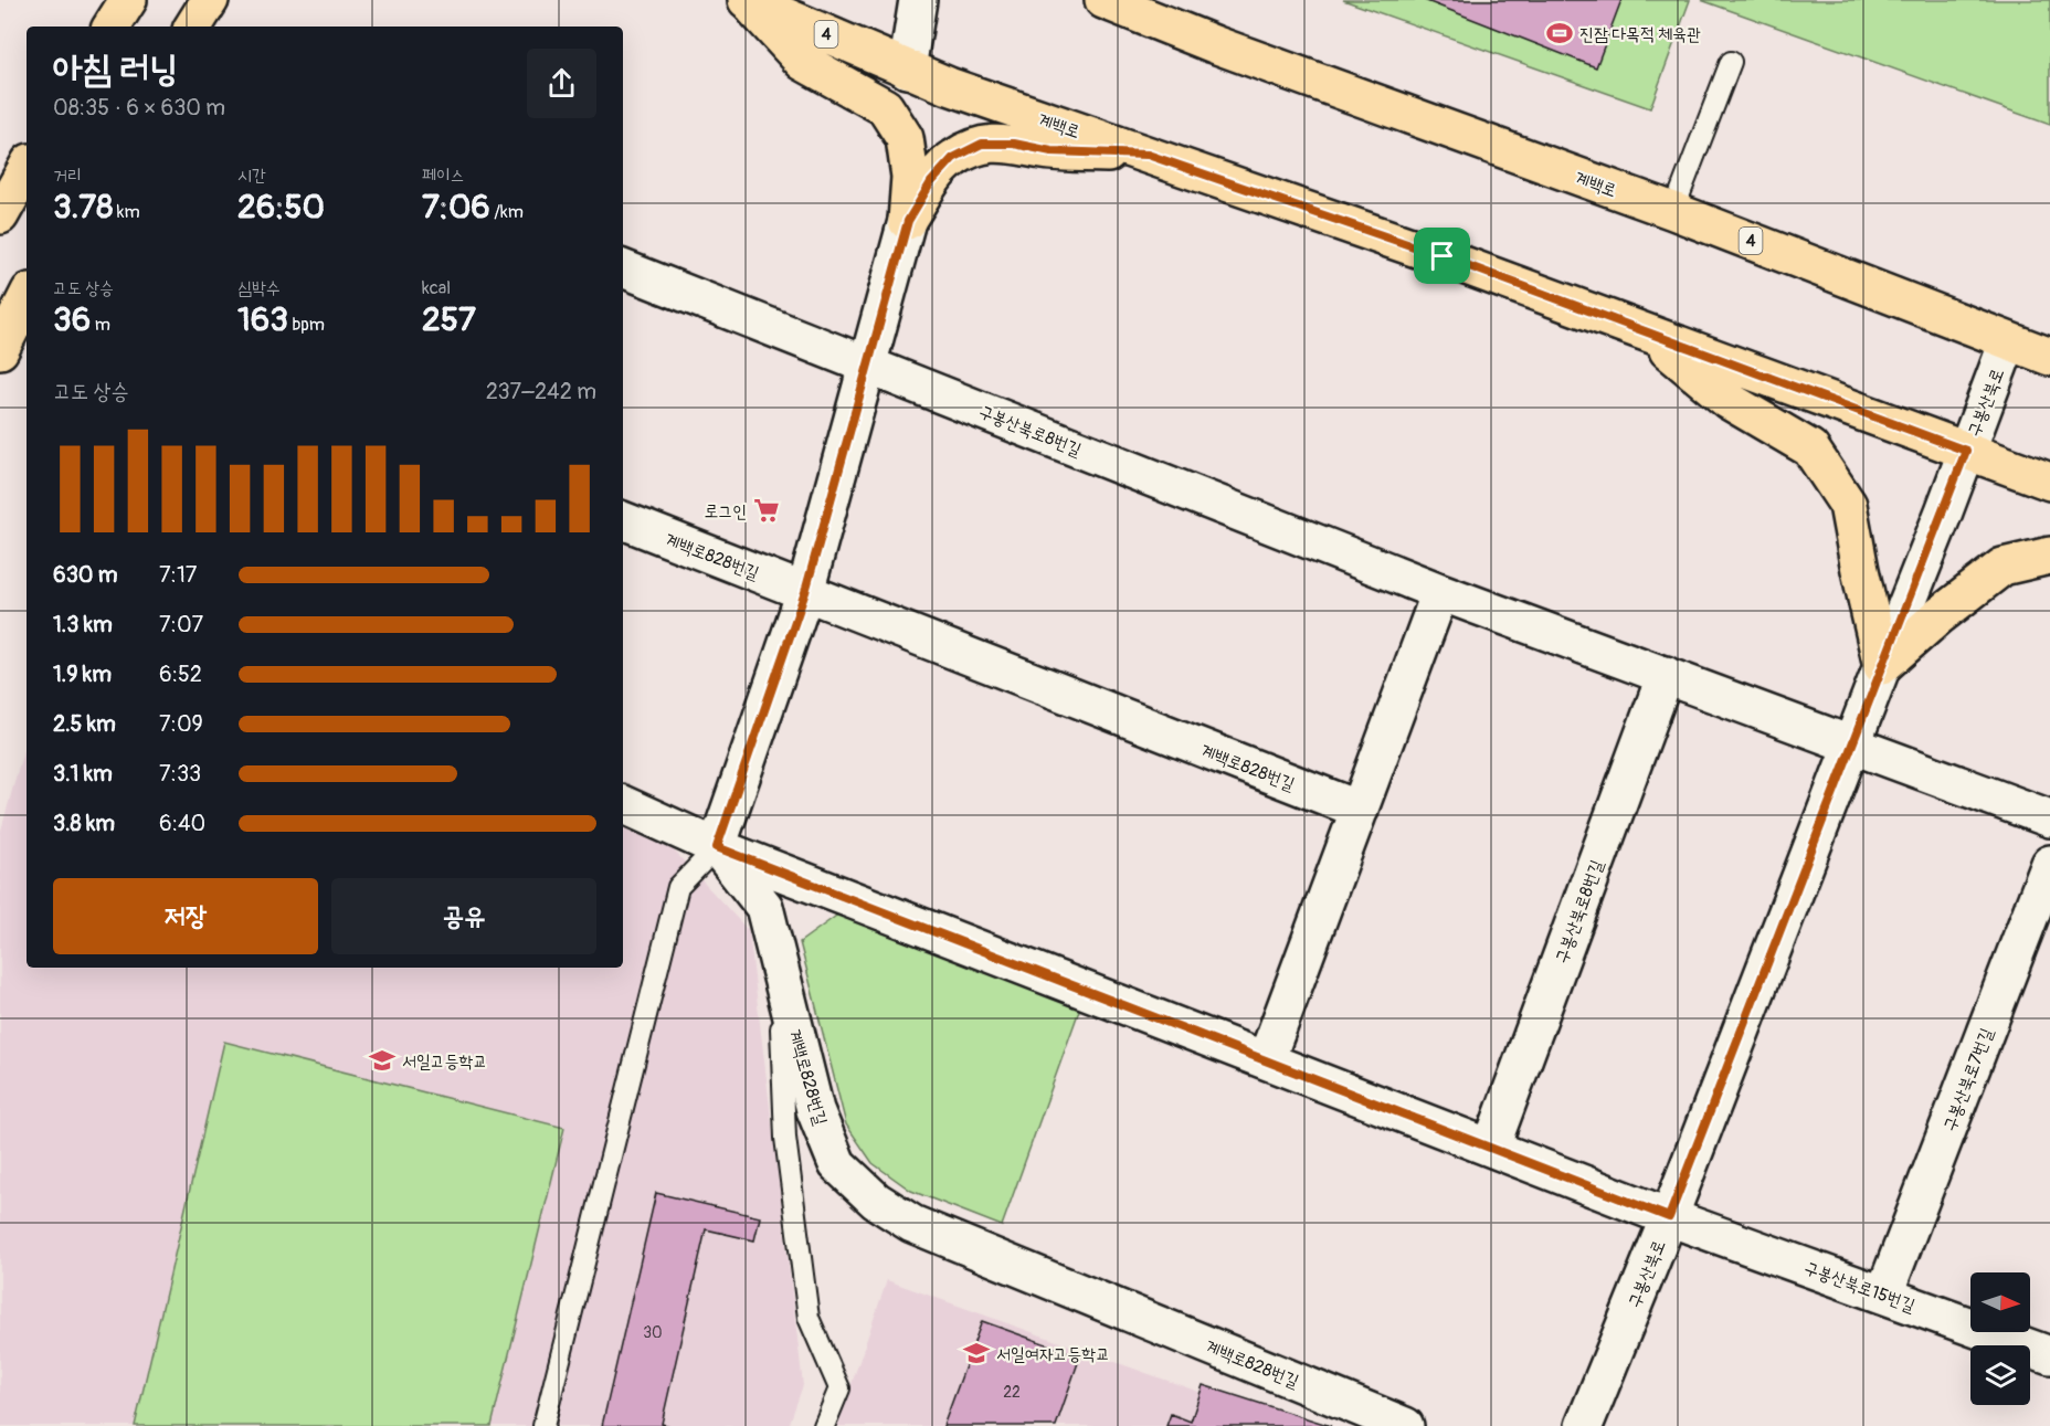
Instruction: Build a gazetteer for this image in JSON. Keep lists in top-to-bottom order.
{
  "streets": {
    "main road": ["4", "계백로"],
    "street": [
      "구봉산북로",
      "구봉산북로8번길",
      "계백로828번길",
      "구봉산북로7번길",
      "구봉산북로15번길"
    ]
  },
  "crossings": [
    ["계백로", "구봉산북로"],
    ["구봉산북로", "구봉산북로8번길"],
    ["구봉산북로", "구봉산북로15번길"],
    ["구봉산북로8번길", "구봉산북로15번길"],
    ["계백로828번길", "구봉산북로15번길"],
    ["구봉산북로7번길", "구봉산북로15번길"]
  ],
  "places": {
    "sports": ["진잠 다목적 체육관"],
    "supermarket": ["로그인"],
    "school or university": ["서일고등학교", "서일여자고등학교"]
  },
  "house_numbers": ["30", "22"],
  "north": "right",
  "page": {
    "heading": ["아침 러닝", "08:35 · 6 × 630 m"],
    "stats": [
      ["거리", "3.78 km"],
      ["시간", "26:50"],
      ["페이스", "7:06 /km"],
      ["고도 상승", "36 m"],
      ["심박수", "163 bpm"],
      ["kcal", "257"]
    ],
    "chart": ["고도 상승", "237–242 m"],
    "list": [
      {
        "name": "630 m",
        "note": "7:17"
      },
      {
        "name": "1.3 km",
        "note": "7:07"
      },
      {
        "name": "1.9 km",
        "note": "6:52"
      },
      {
        "name": "2.5 km",
        "note": "7:09"
      },
      {
        "name": "3.1 km",
        "note": "7:33"
      },
      {
        "name": "3.8 km",
        "note": "6:40"
      }
    ],
    "buttons": ["저장", "공유"]
  }
}
